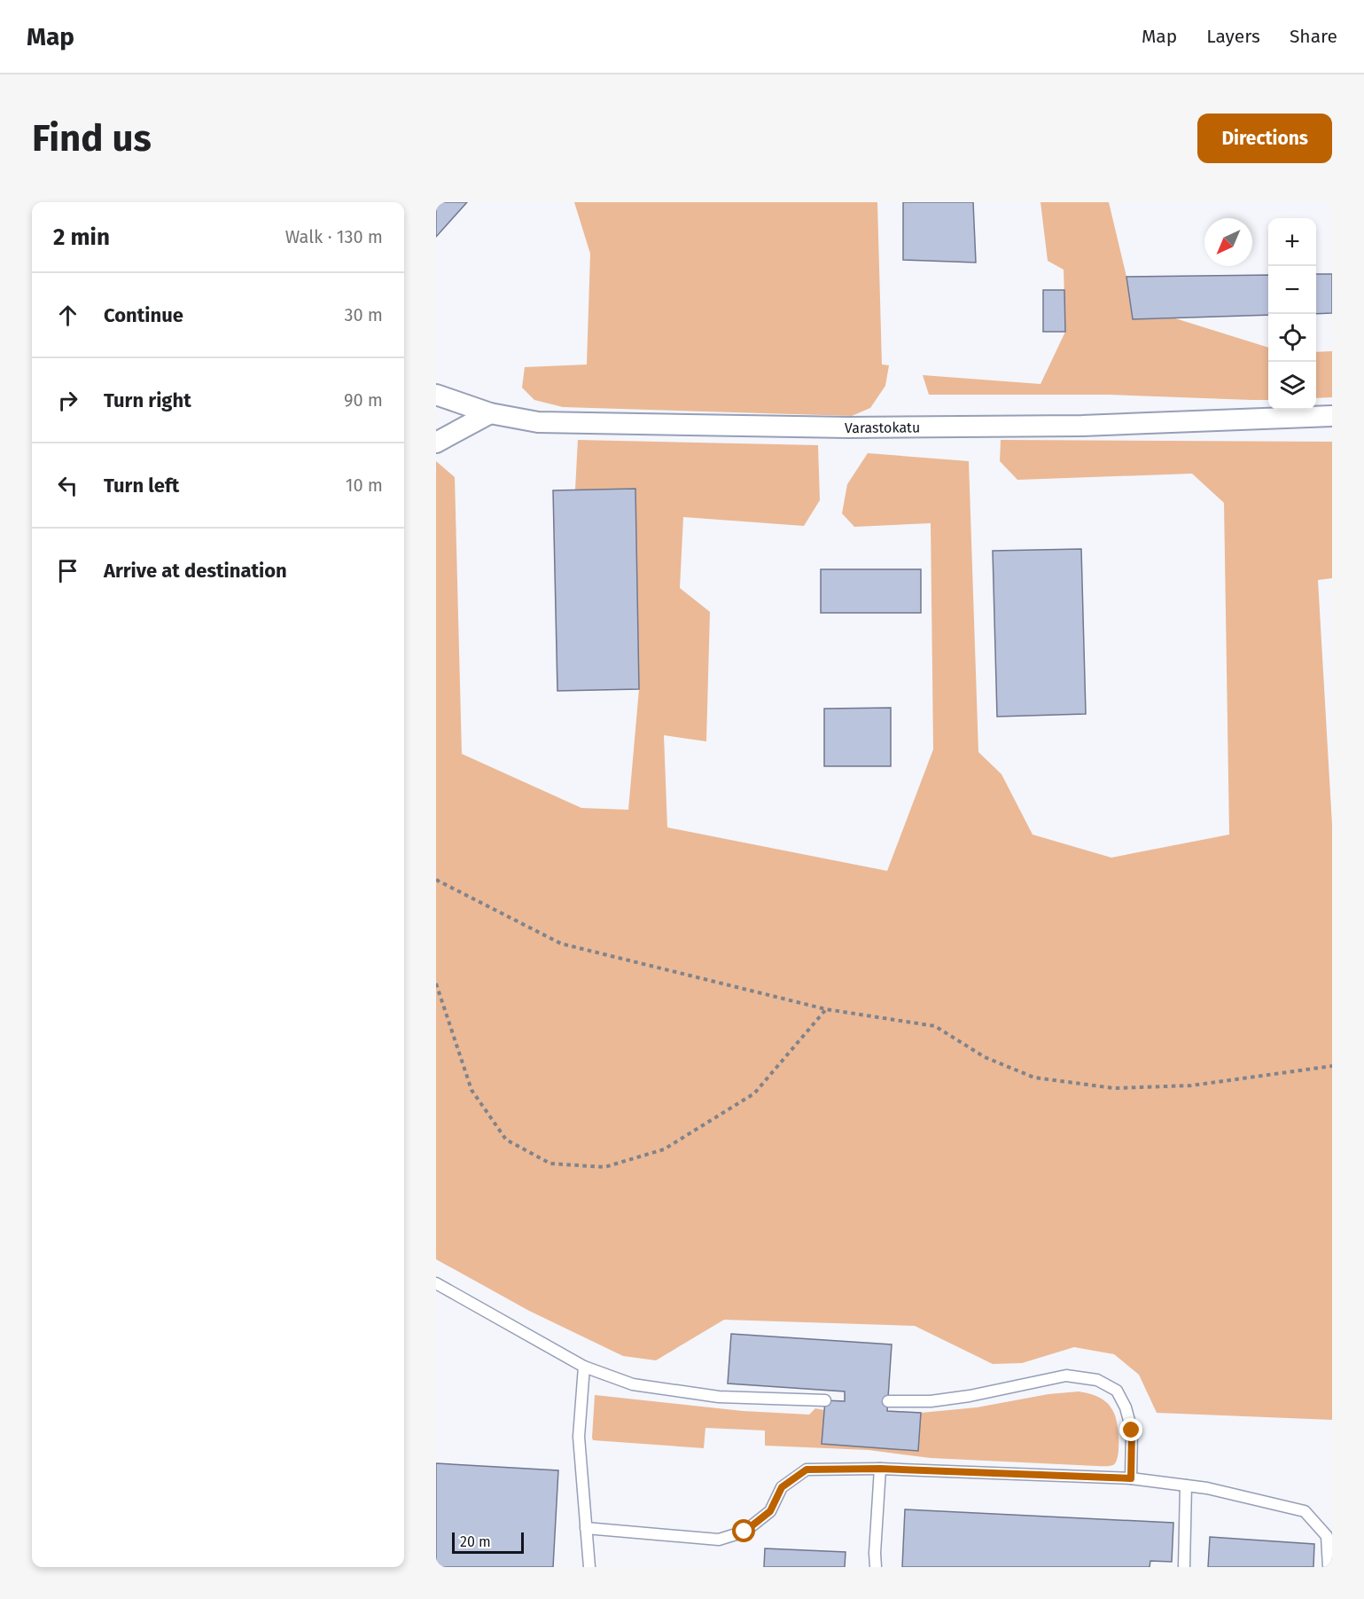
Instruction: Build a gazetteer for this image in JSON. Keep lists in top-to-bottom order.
{
  "streets": {
    "street": ["Varastokatu"]
  },
  "scale_bar": "20 m",
  "north": "bottom left",
  "page": {
    "header": "Map",
    "nav": ["Map", "Layers", "Share"],
    "buttons": "Directions",
    "title": "Find us",
    "heading": ["2 min", "Walk · 130 m"],
    "map_buttons": ["+", "−"],
    "list": [
      ["Continue", "30 m"],
      ["Turn right", "90 m"],
      ["Turn left", "10 m"],
      "Arrive at destination"
    ],
    "scale": "20 m"
  }
}
